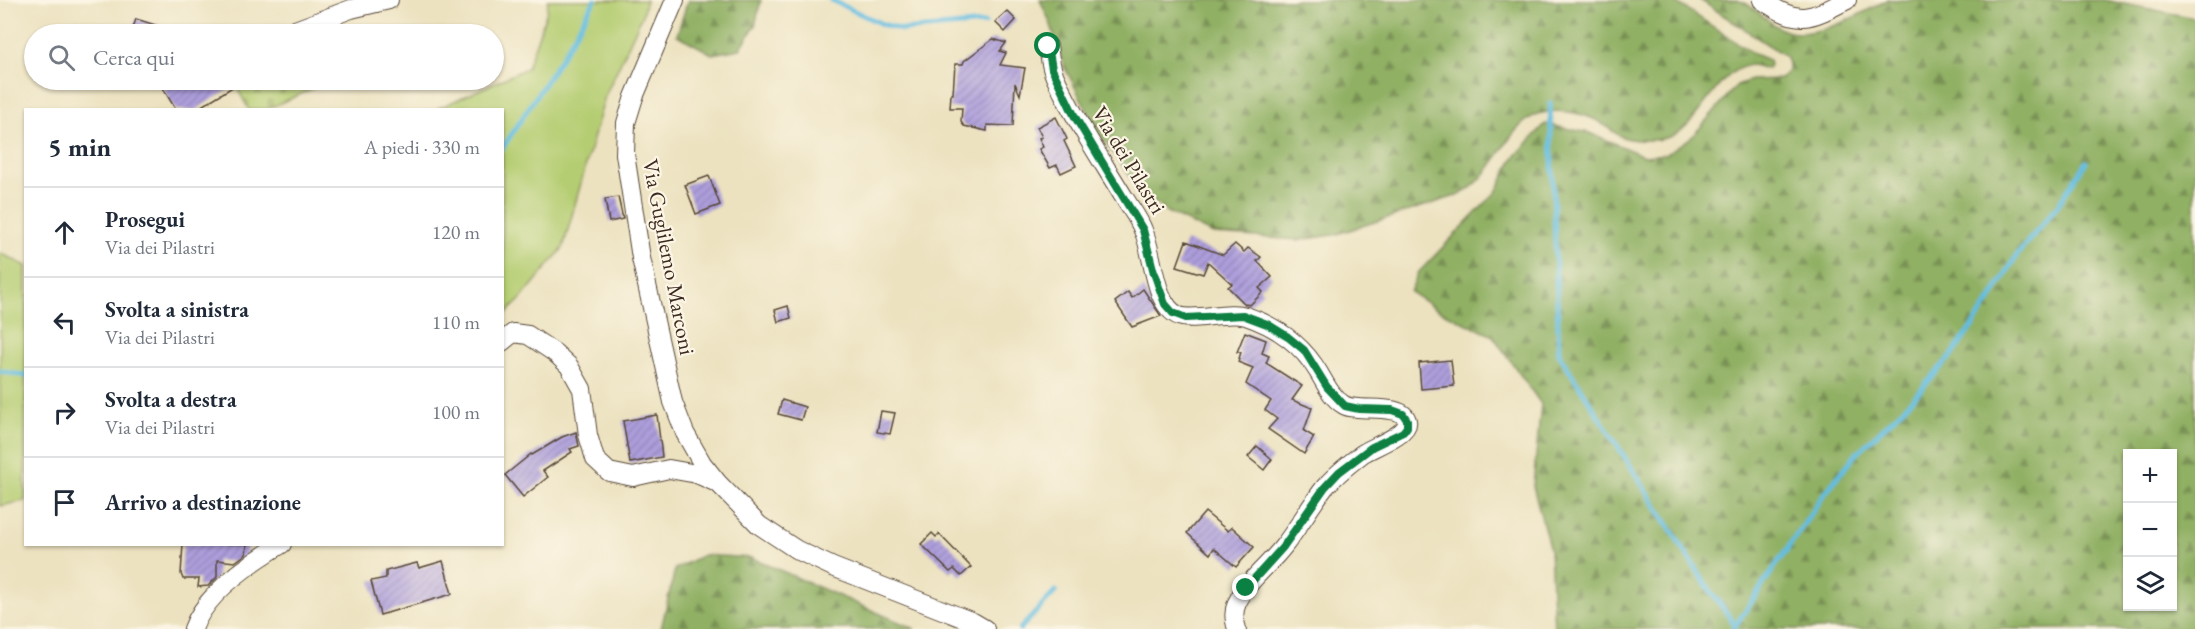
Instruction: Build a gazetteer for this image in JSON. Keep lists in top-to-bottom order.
{
  "streets": {
    "street": ["Via dei Pilastri", "Via Guglilemo Marconi"]
  },
  "page": {
    "search": "Cerca qui",
    "heading": ["5 min", "A piedi · 330 m"],
    "list": [
      ["Prosegui", "Via dei Pilastri", "120 m"],
      ["Svolta a sinistra", "Via dei Pilastri", "110 m"],
      ["Svolta a destra", "Via dei Pilastri", "100 m"],
      "Arrivo a destinazione"
    ],
    "map_buttons": ["+", "−"]
  }
}
